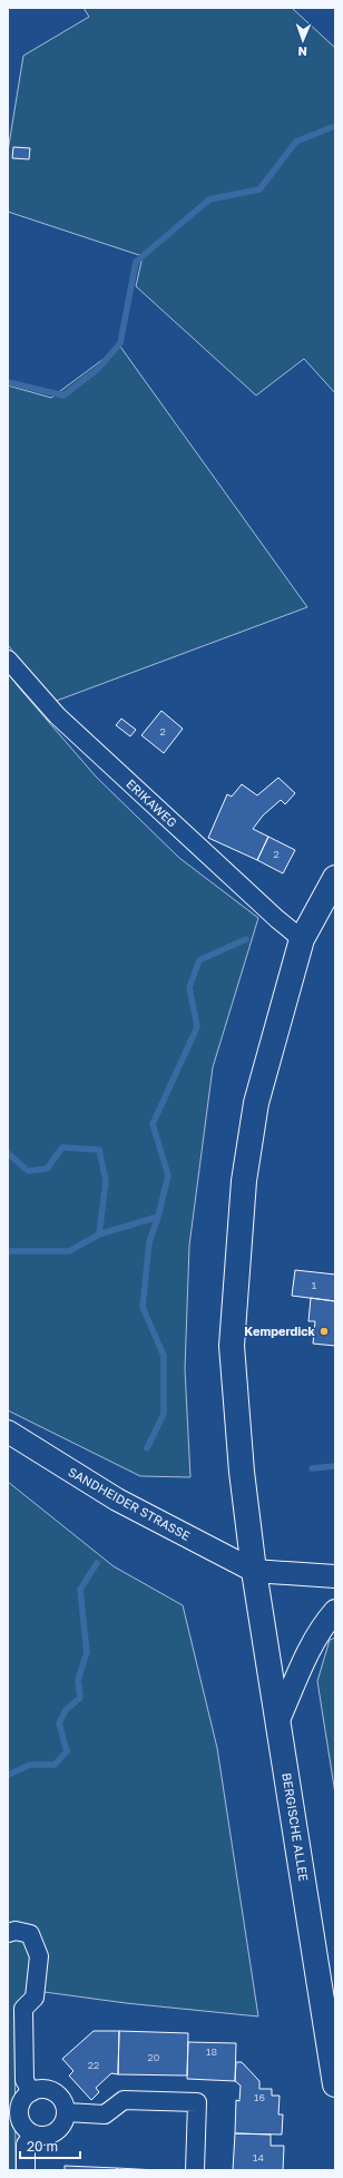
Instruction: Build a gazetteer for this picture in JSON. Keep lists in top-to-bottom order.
{
  "streets": {
    "main road": ["BERGISCHE ALLEE"],
    "street": ["ERIKAWEG", "SANDHEIDER STRASSE"]
  },
  "crossings": [
    ["SANDHEIDER STRASSE", "BERGISCHE ALLEE"]
  ],
  "places": ["Kemperdick"],
  "house_numbers": [
    "2",
    "2",
    "1",
    "18",
    "20",
    "22",
    "16",
    "14"
  ],
  "scale_bar": "20 m",
  "north": "bottom"
}
